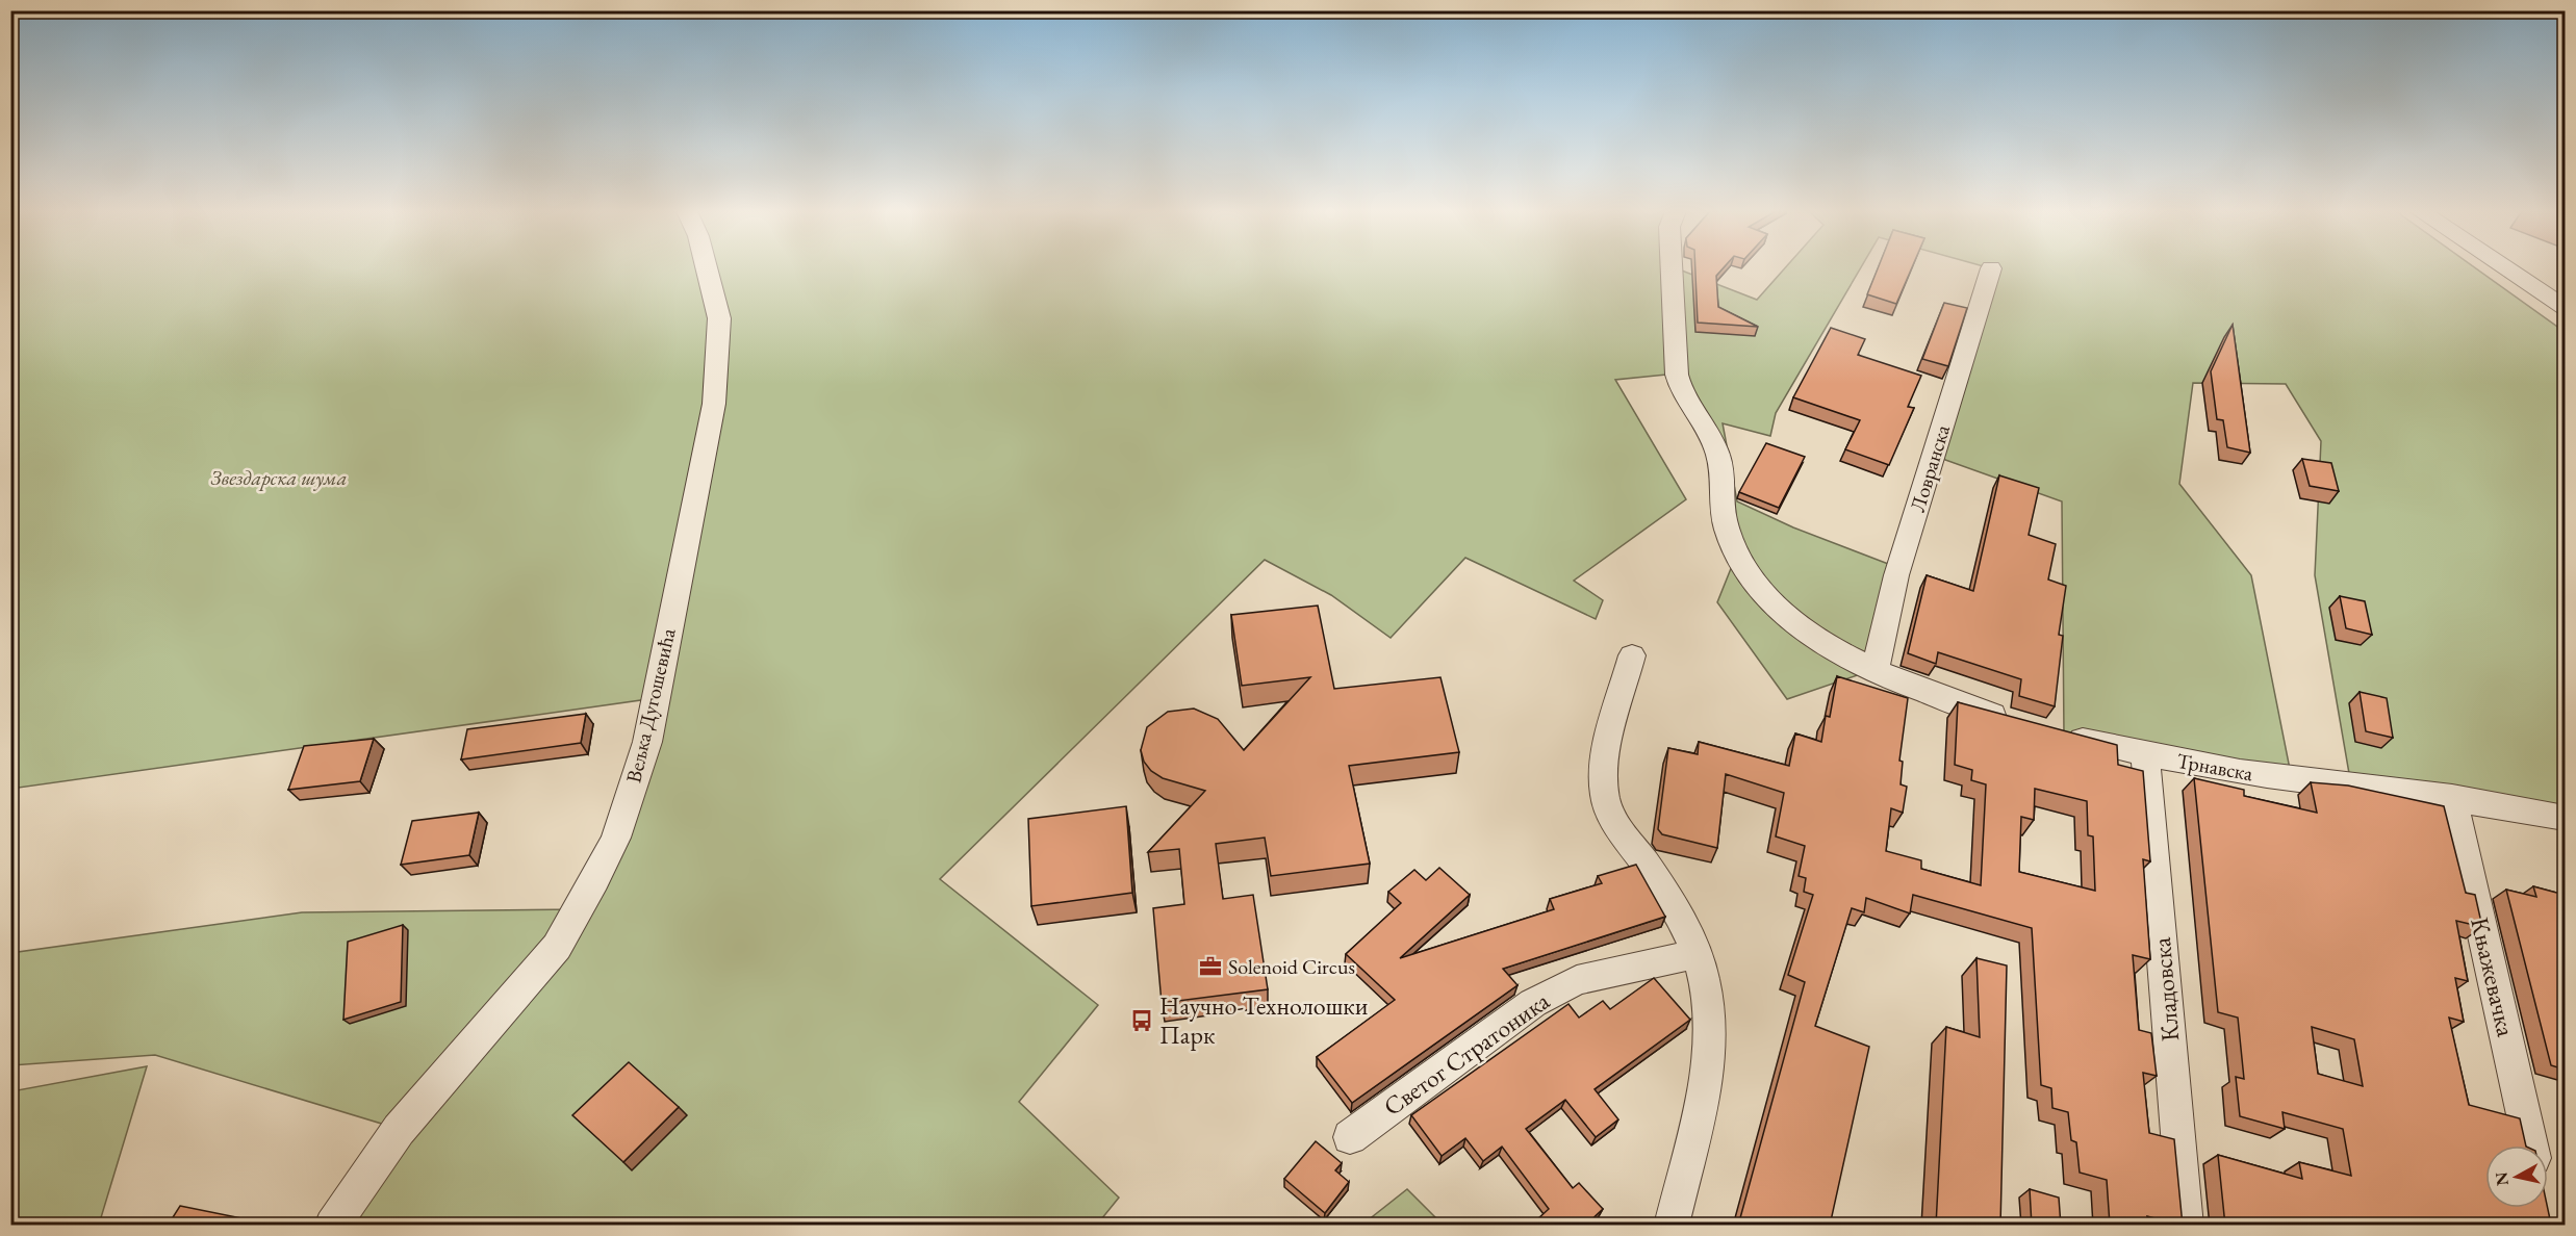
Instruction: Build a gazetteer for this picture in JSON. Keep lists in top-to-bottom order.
{
  "streets": {
    "street": [
      "Ловранска",
      "Вељка Дугошевића",
      "Трнавска",
      "Књажевачка",
      "Кладовска",
      "Светог Стратоника"
    ]
  },
  "crossings": [
    ["Трнавска", "Књажевачка"],
    ["Трнавска", "Кладовска"]
  ],
  "parks": ["Звездарска шума"],
  "places": {
    "office": ["Solenoid Circus"],
    "bus stop": ["Научно-Технолошки Парк"]
  },
  "north": "left"
}
